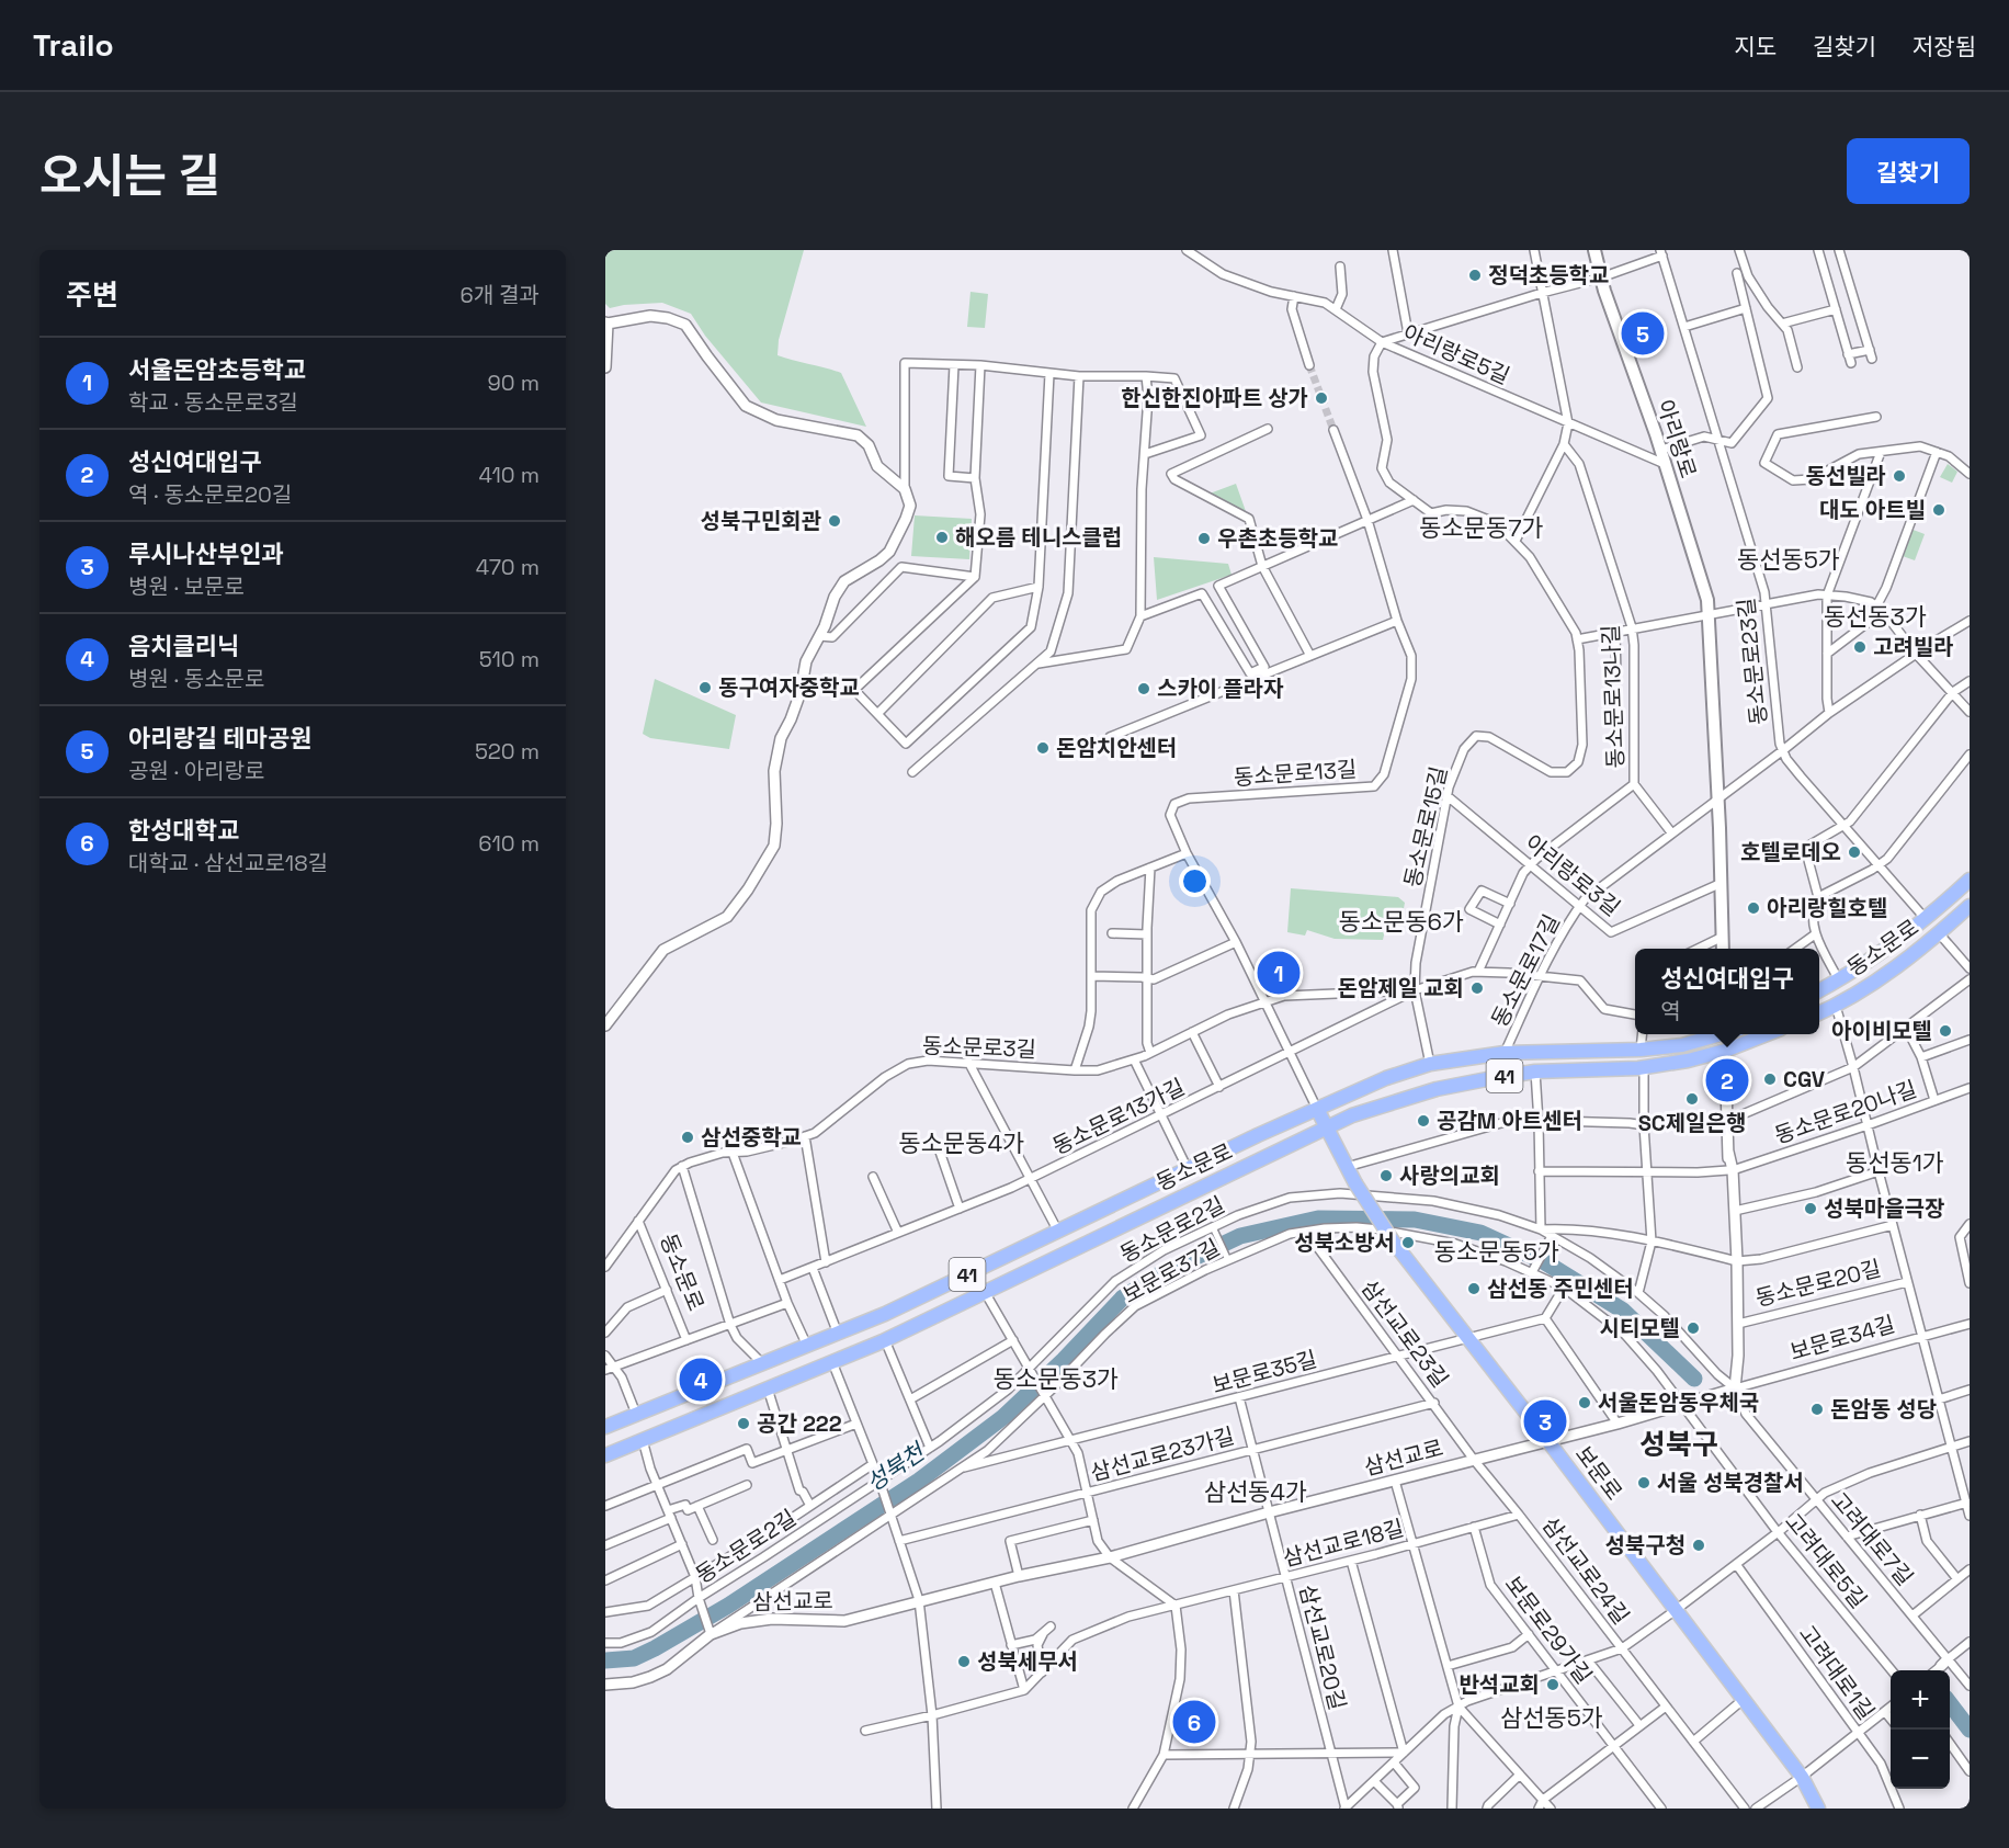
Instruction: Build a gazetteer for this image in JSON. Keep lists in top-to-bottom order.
{
  "streets": {
    "main road": [
      "아리랑로",
      "동소문로",
      "41",
      "동소문로20길",
      "보문로"
    ],
    "street": [
      "아리랑로5길",
      "동소문로23길",
      "동소문로13나길",
      "동소문로13길",
      "동소문로15길",
      "아리랑로3길",
      "동소문로17길",
      "동소문로3길",
      "동소문로20나길",
      "동소문로13가길",
      "동소문로2길",
      "보문로37길",
      "삼선교로23길",
      "보문로34길",
      "보문로35길",
      "삼선교로23가길",
      "삼선교로",
      "고려대로7길",
      "삼선교로18길",
      "고려대로5길",
      "삼선교로24길",
      "보문로29가길",
      "삼선교로20길",
      "고려대로1길"
    ]
  },
  "crossings": [
    ["아리랑로5길", "아리랑로"],
    ["아리랑로5길", "동소문로15길"],
    ["아리랑로", "아리랑로3길"],
    ["아리랑로", "동소문로17길"],
    ["동소문로23길", "동소문로"],
    ["동소문로23길", "동소문로17길"],
    ["동소문로13나길", "아리랑로3길"],
    ["동소문로13길", "동소문로"],
    ["동소문로13길", "동소문로3길"],
    ["동소문로13길", "동소문로13가길"],
    ["동소문로15길", "아리랑로3길"],
    ["동소문로15길", "동소문로"],
    ["동소문로15길", "동소문로3길"],
    ["아리랑로3길", "동소문로17길"],
    ["동소문로", "동소문로17길"],
    ["동소문로", "동소문로3길"],
    ["동소문로", "동소문로20길"],
    ["동소문로3길", "동소문로13가길"],
    ["동소문로20나길", "동소문로20길"],
    ["동소문로2길", "동소문로20길"],
    ["동소문로2길", "보문로34길"],
    ["동소문로2길", "고려대로7길"],
    ["보문로37길", "삼선교로23길"],
    ["보문로37길", "보문로35길"],
    ["보문로37길", "삼선교로"],
    ["보문로37길", "고려대로5길"],
    ["동소문로20길", "보문로34길"],
    ["동소문로20길", "고려대로7길"],
    ["삼선교로23길", "보문로35길"],
    ["삼선교로23길", "삼선교로23가길"],
    ["삼선교로23길", "삼선교로"],
    ["삼선교로23길", "삼선교로24길"],
    ["보문로34길", "고려대로7길"],
    ["보문로35길", "보문로"],
    ["삼선교로", "보문로"],
    ["삼선교로", "삼선교로24길"],
    ["삼선교로", "삼선교로20길"],
    ["삼선교로18길", "삼선교로24길"],
    ["삼선교로18길", "보문로29가길"],
    ["삼선교로18길", "삼선교로20길"]
  ],
  "districts": [
    "동소문동7가",
    "동선동5가",
    "동선동3가",
    "동소문동6가",
    "동소문동4가",
    "동선동1가",
    "동소문동5가",
    "동소문동3가",
    "성북구",
    "삼선동4가",
    "삼선동5가"
  ],
  "water": ["성북천"],
  "places": [
    "정덕초등학교",
    "한신한진아파트 상가",
    "동선빌라",
    "대도 아트빌",
    "성북구민회관",
    "해오름 테니스클럽",
    "우촌초등학교",
    "고려빌라",
    "동구여자중학교",
    "스카이 플라자",
    "돈암치안센터",
    "호텔로데오",
    "아리랑힐호텔",
    "돈암제일 교회",
    "아이비모텔",
    "CGV",
    "SC제일은행",
    "공감M 아트센터",
    "삼선중학교",
    "사랑의교회",
    "성북마을극장",
    "성북소방서",
    "삼선동 주민센터",
    "시티모텔",
    "서울돈암동우체국",
    "돈암동 성당",
    "공간 222",
    "서울 성북경찰서",
    "성북구청",
    "성북세무서",
    "반석교회"
  ],
  "page": {
    "header": "Trailo",
    "nav": ["지도", "길찾기", "저장됨"],
    "title": "오시는 길",
    "buttons": "길찾기",
    "heading": ["주변", "6개 결과"],
    "pins": [
      "5",
      "1",
      "2",
      "4",
      "3",
      "6"
    ],
    "list": [
      {
        "mark": "1",
        "name": "서울돈암초등학교",
        "note": "학교 · 동소문로3길",
        "value": "90 m"
      },
      {
        "mark": "2",
        "name": "성신여대입구",
        "note": "역 · 동소문로20길",
        "value": "410 m"
      },
      {
        "mark": "3",
        "name": "루시나산부인과",
        "note": "병원 · 보문로",
        "value": "470 m"
      },
      {
        "mark": "4",
        "name": "음치클리닉",
        "note": "병원 · 동소문로",
        "value": "510 m"
      },
      {
        "mark": "5",
        "name": "아리랑길 테마공원",
        "note": "공원 · 아리랑로",
        "value": "520 m"
      },
      {
        "mark": "6",
        "name": "한성대학교",
        "note": "대학교 · 삼선교로18길",
        "value": "610 m"
      }
    ],
    "popup": ["성신여대입구", "역"],
    "map_buttons": ["+", "−"]
  }
}
